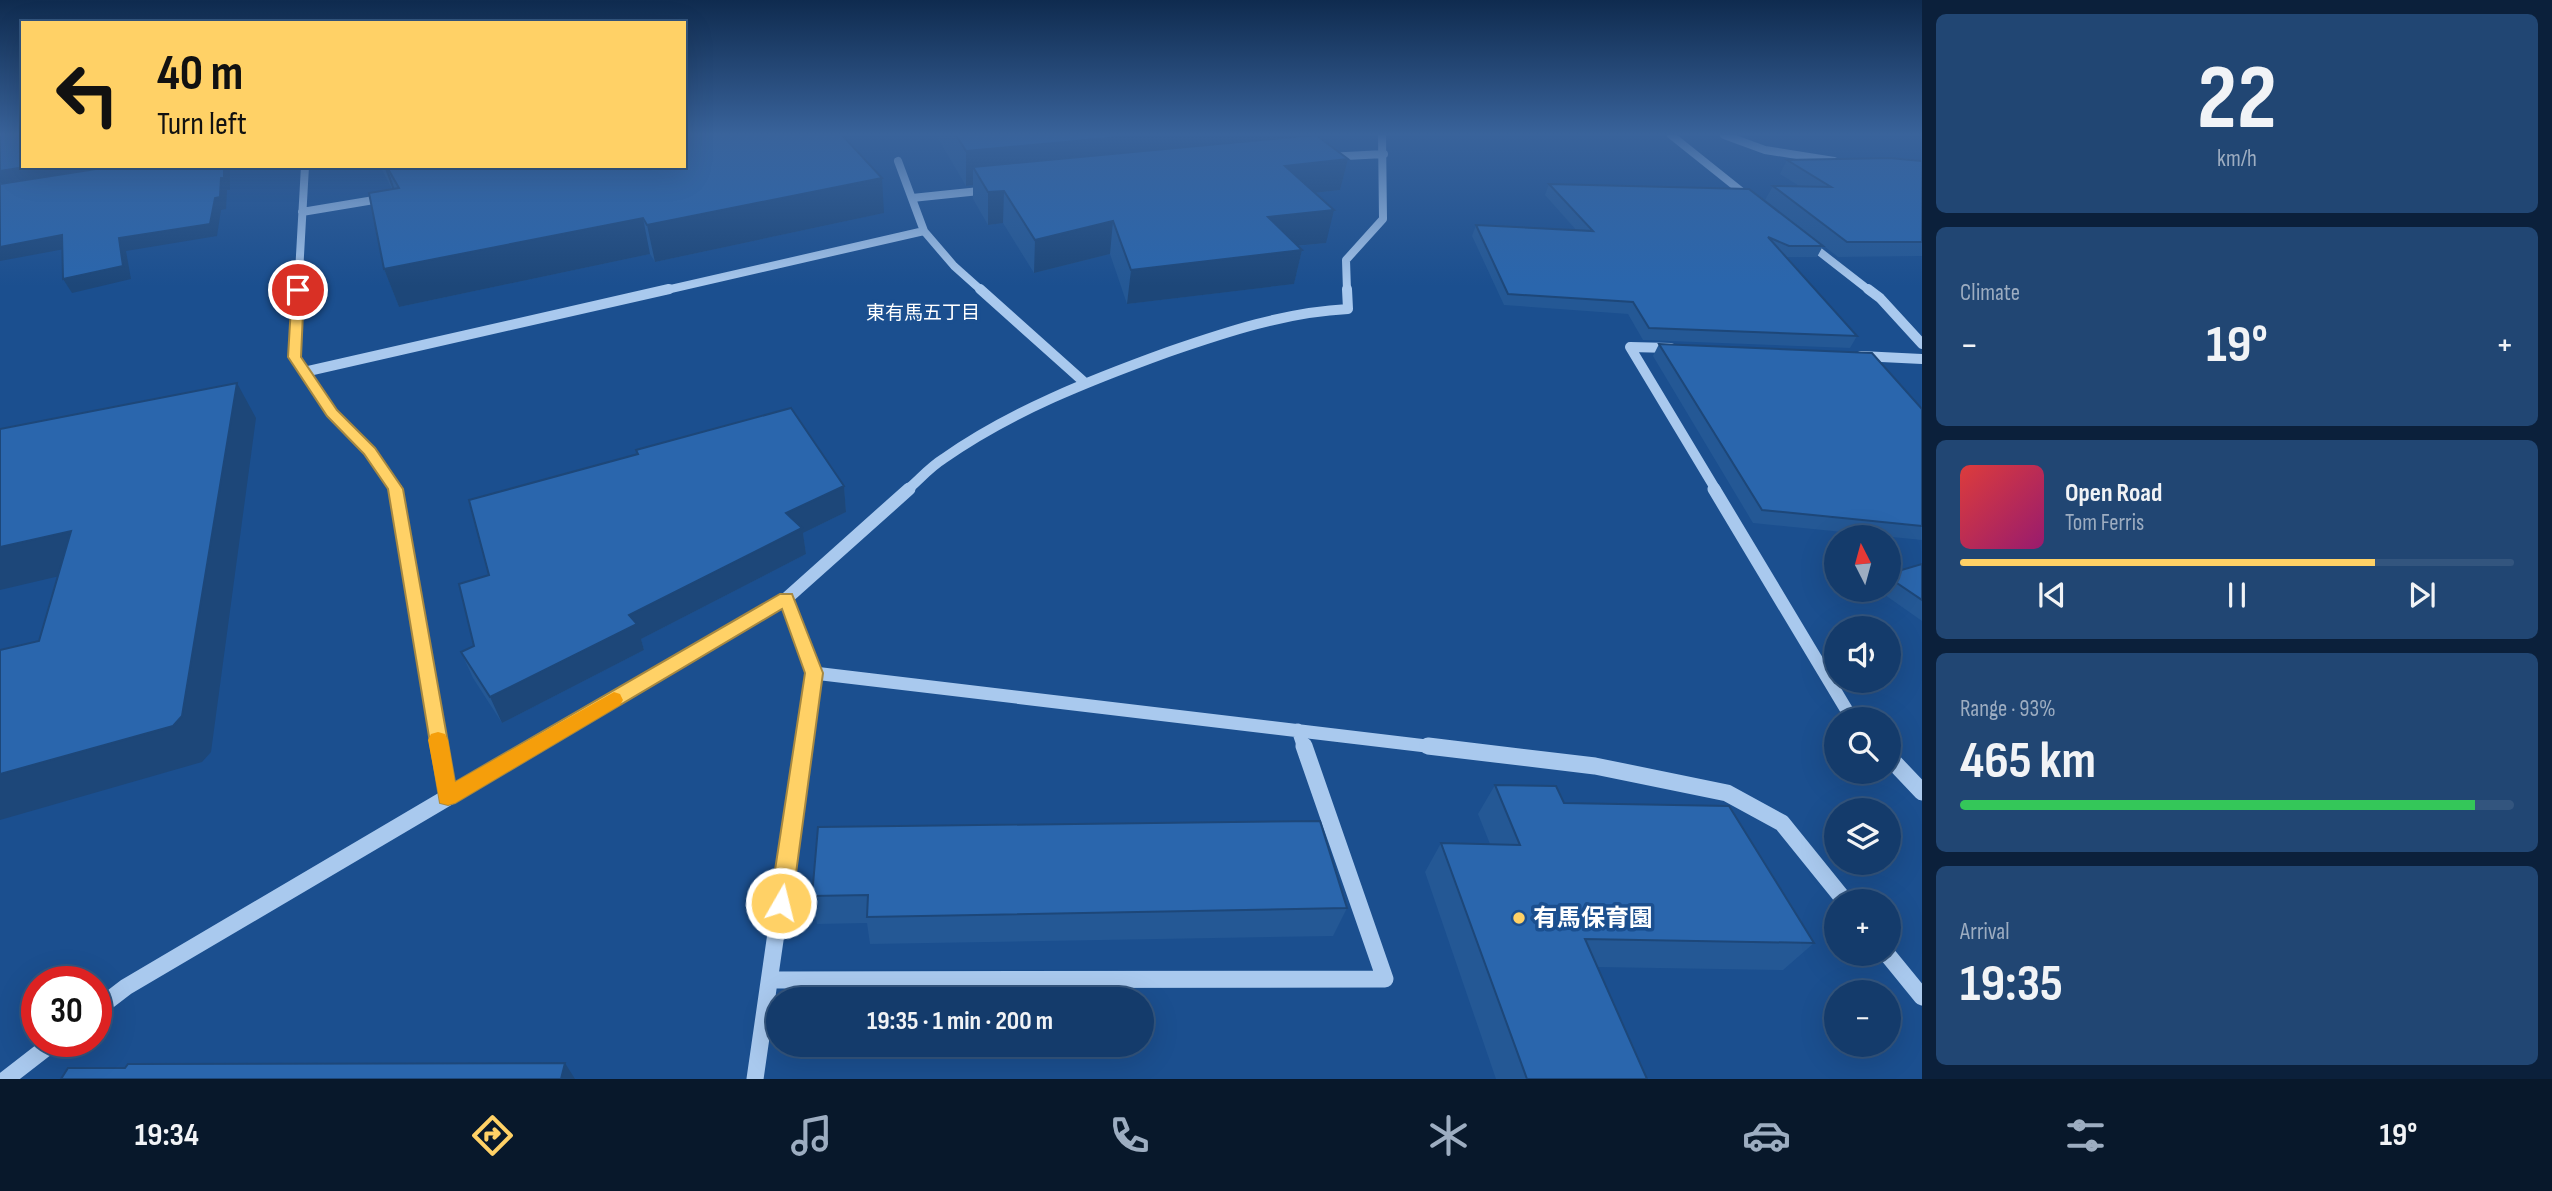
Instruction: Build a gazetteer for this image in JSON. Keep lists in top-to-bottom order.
{
  "districts": ["東有馬五丁目"],
  "places": ["有馬保育園"],
  "north": "top",
  "page": {
    "tile": [
      ["22", "km/h"],
      "Climate",
      ["Range · 93%", "465 km"],
      ["Arrival", "19:35"]
    ],
    "turn": ["40 m", "Turn left"],
    "heat": ["−", "19°", "+"],
    "song": ["Open Road", "Tom Ferris"],
    "map_buttons": ["+", "−"],
    "limit": "30",
    "trip": "19:35 · 1 min · 200 m",
    "tabs": ["19:34", "19°"]
  }
}
